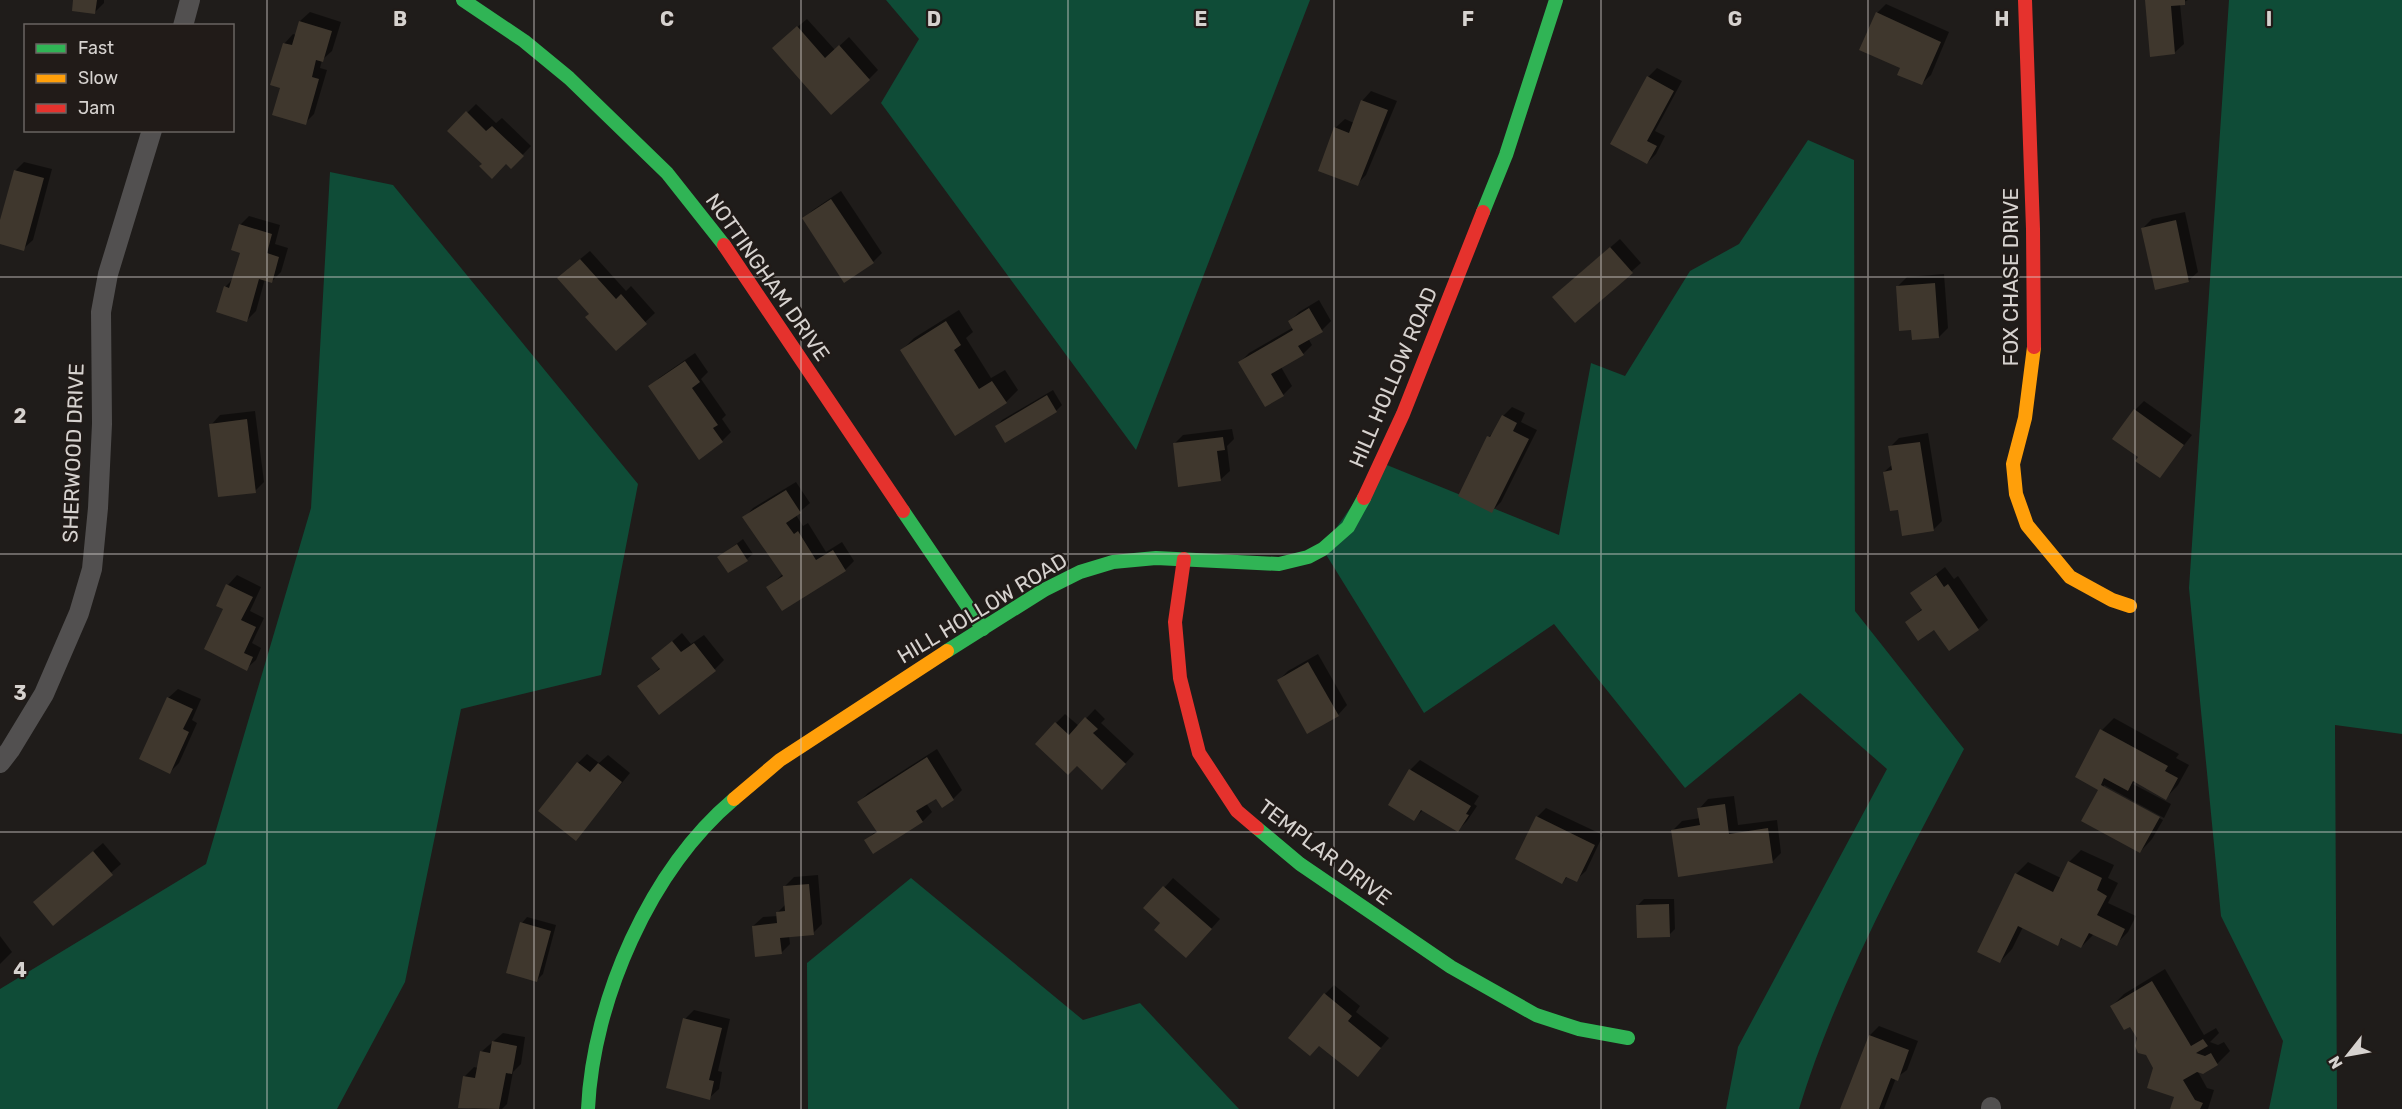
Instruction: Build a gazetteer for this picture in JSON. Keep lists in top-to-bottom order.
{
  "streets": {
    "street": [
      "NOTTINGHAM DRIVE",
      "FOX CHASE DRIVE",
      "HILL HOLLOW ROAD",
      "SHERWOOD DRIVE",
      "TEMPLAR DRIVE"
    ]
  },
  "crossings": [
    ["NOTTINGHAM DRIVE", "HILL HOLLOW ROAD"],
    ["HILL HOLLOW ROAD", "TEMPLAR DRIVE"]
  ],
  "legend": ["Fast", "Slow", "Jam"],
  "north": "bottom left",
  "grid": {
    "columns": [
      "B",
      "C",
      "D",
      "E",
      "F",
      "G",
      "H",
      "I"
    ],
    "rows": ["2", "3", "4"]
  }
}
